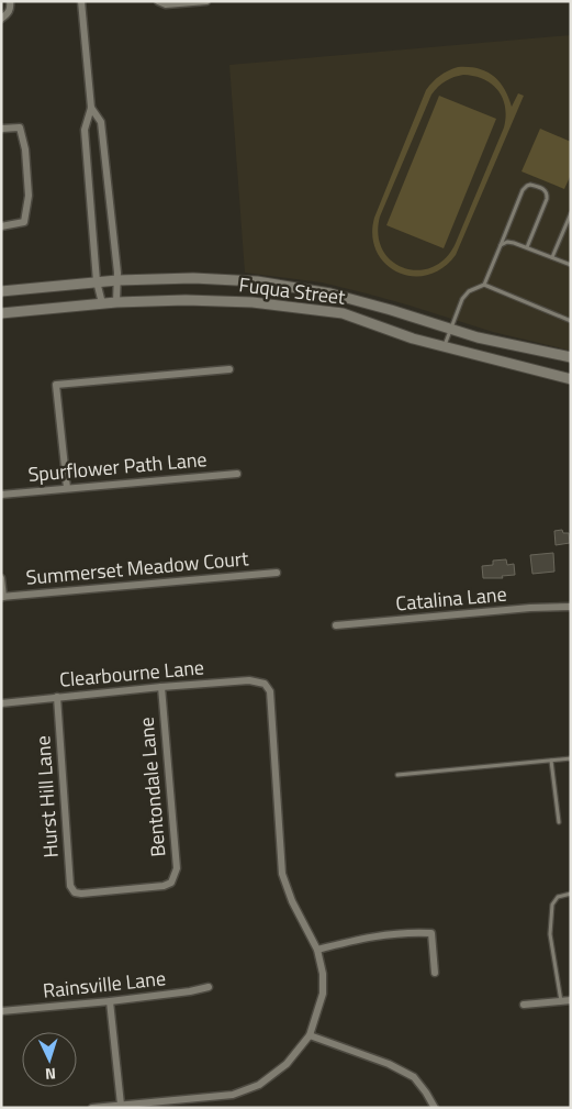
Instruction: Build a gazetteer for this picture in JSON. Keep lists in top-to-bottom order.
{
  "streets": {
    "main road": ["Fuqua Street"],
    "street": [
      "Spurflower Path Lane",
      "Summerset Meadow Court",
      "Catalina Lane",
      "Clearbourne Lane",
      "Bentondale Lane",
      "Hurst Hill Lane",
      "Rainsville Lane"
    ]
  },
  "crossings": [
    ["Clearbourne Lane", "Bentondale Lane"],
    ["Clearbourne Lane", "Hurst Hill Lane"],
    ["Bentondale Lane", "Hurst Hill Lane"]
  ],
  "north": "bottom"
}
